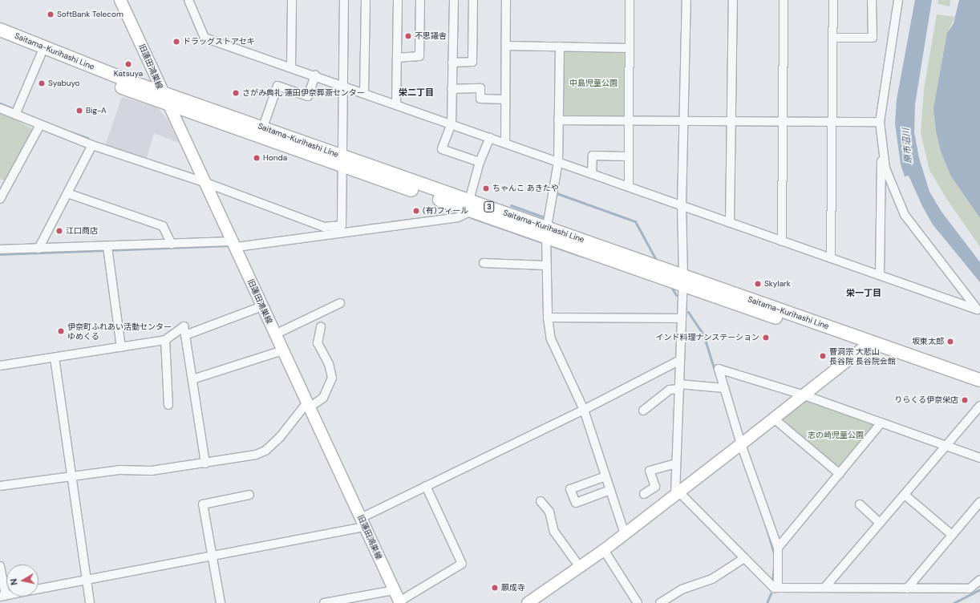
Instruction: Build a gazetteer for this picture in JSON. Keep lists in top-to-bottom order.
{
  "streets": {
    "main road": ["Saitama-Kurihashi Line", "3"],
    "street": ["旧蓮田鴻巣線"]
  },
  "crossings": [
    ["Saitama-Kurihashi Line", "旧蓮田鴻巣線"]
  ],
  "districts": ["栄二丁目", "栄一丁目"],
  "water": ["原市沼川"],
  "parks": ["中島児童公園", "志の崎児童公園"],
  "places": [
    "SoftBank Telecom",
    "不思議舎",
    "ドラッグストアセキ",
    "Katsuya",
    "Syabuyo",
    "さがみ典礼 蓮田伊奈葬斎センター",
    "Big-A",
    "Honda",
    "ちゃんこ あきたや",
    "(有)フィール",
    "江口商店",
    "Skylark",
    "伊奈町ふれあい活動センター ゆめくる",
    "インド料理ナンステーション",
    "坂東太郎",
    "曹洞宗 大悲山 長谷院 長谷院会館",
    "りらくる伊奈栄店",
    "願成寺"
  ],
  "north": "left"
}
